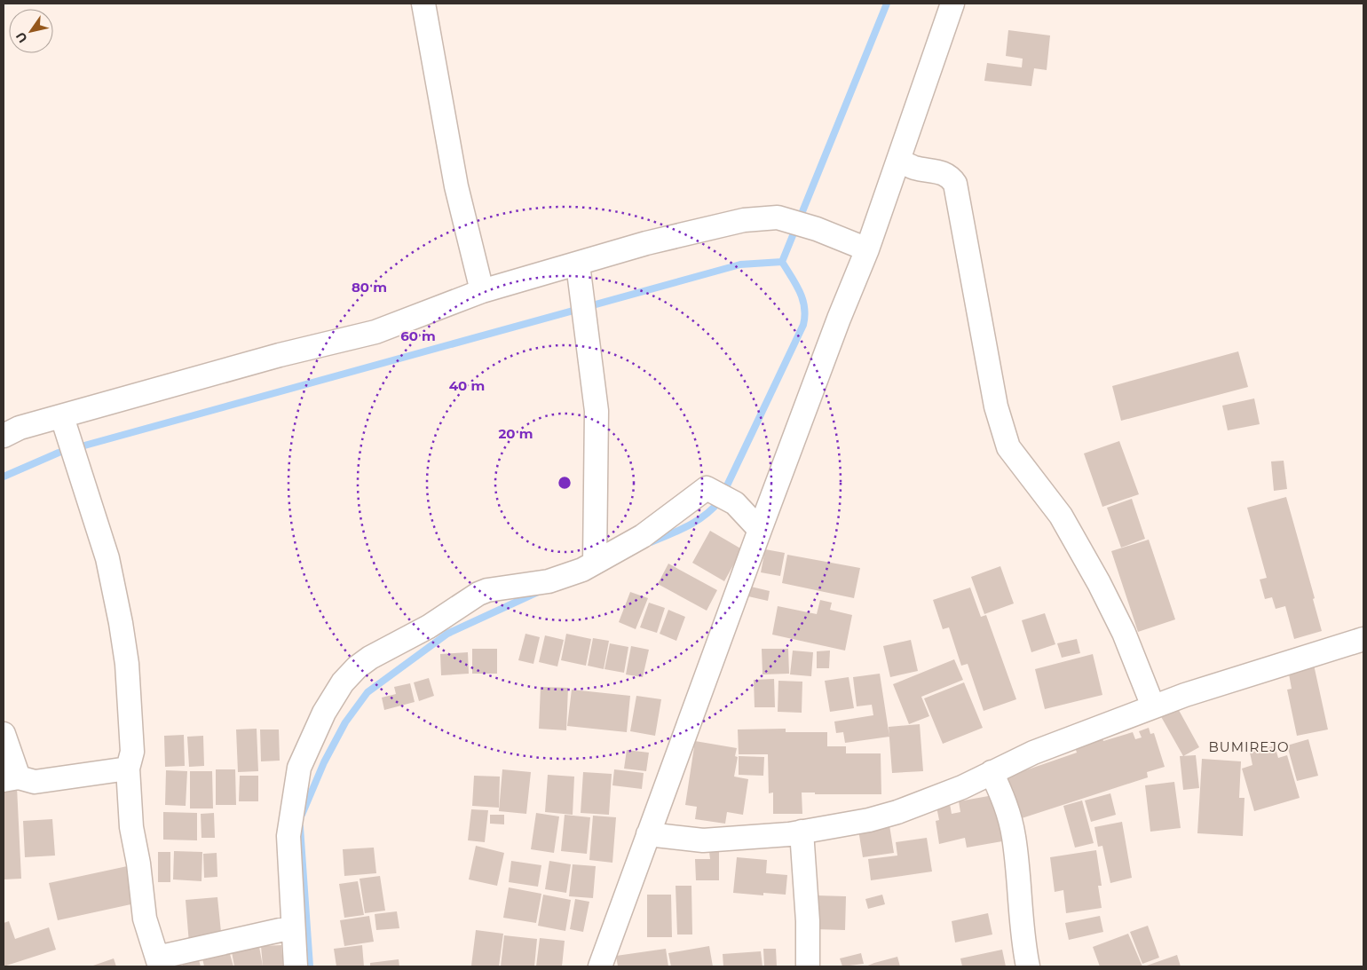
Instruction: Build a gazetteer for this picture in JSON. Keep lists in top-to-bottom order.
{
  "districts": ["BUMIREJO"],
  "north": "bottom left",
  "rings": [
    "80 m",
    "60 m",
    "40 m",
    "20 m"
  ]
}
